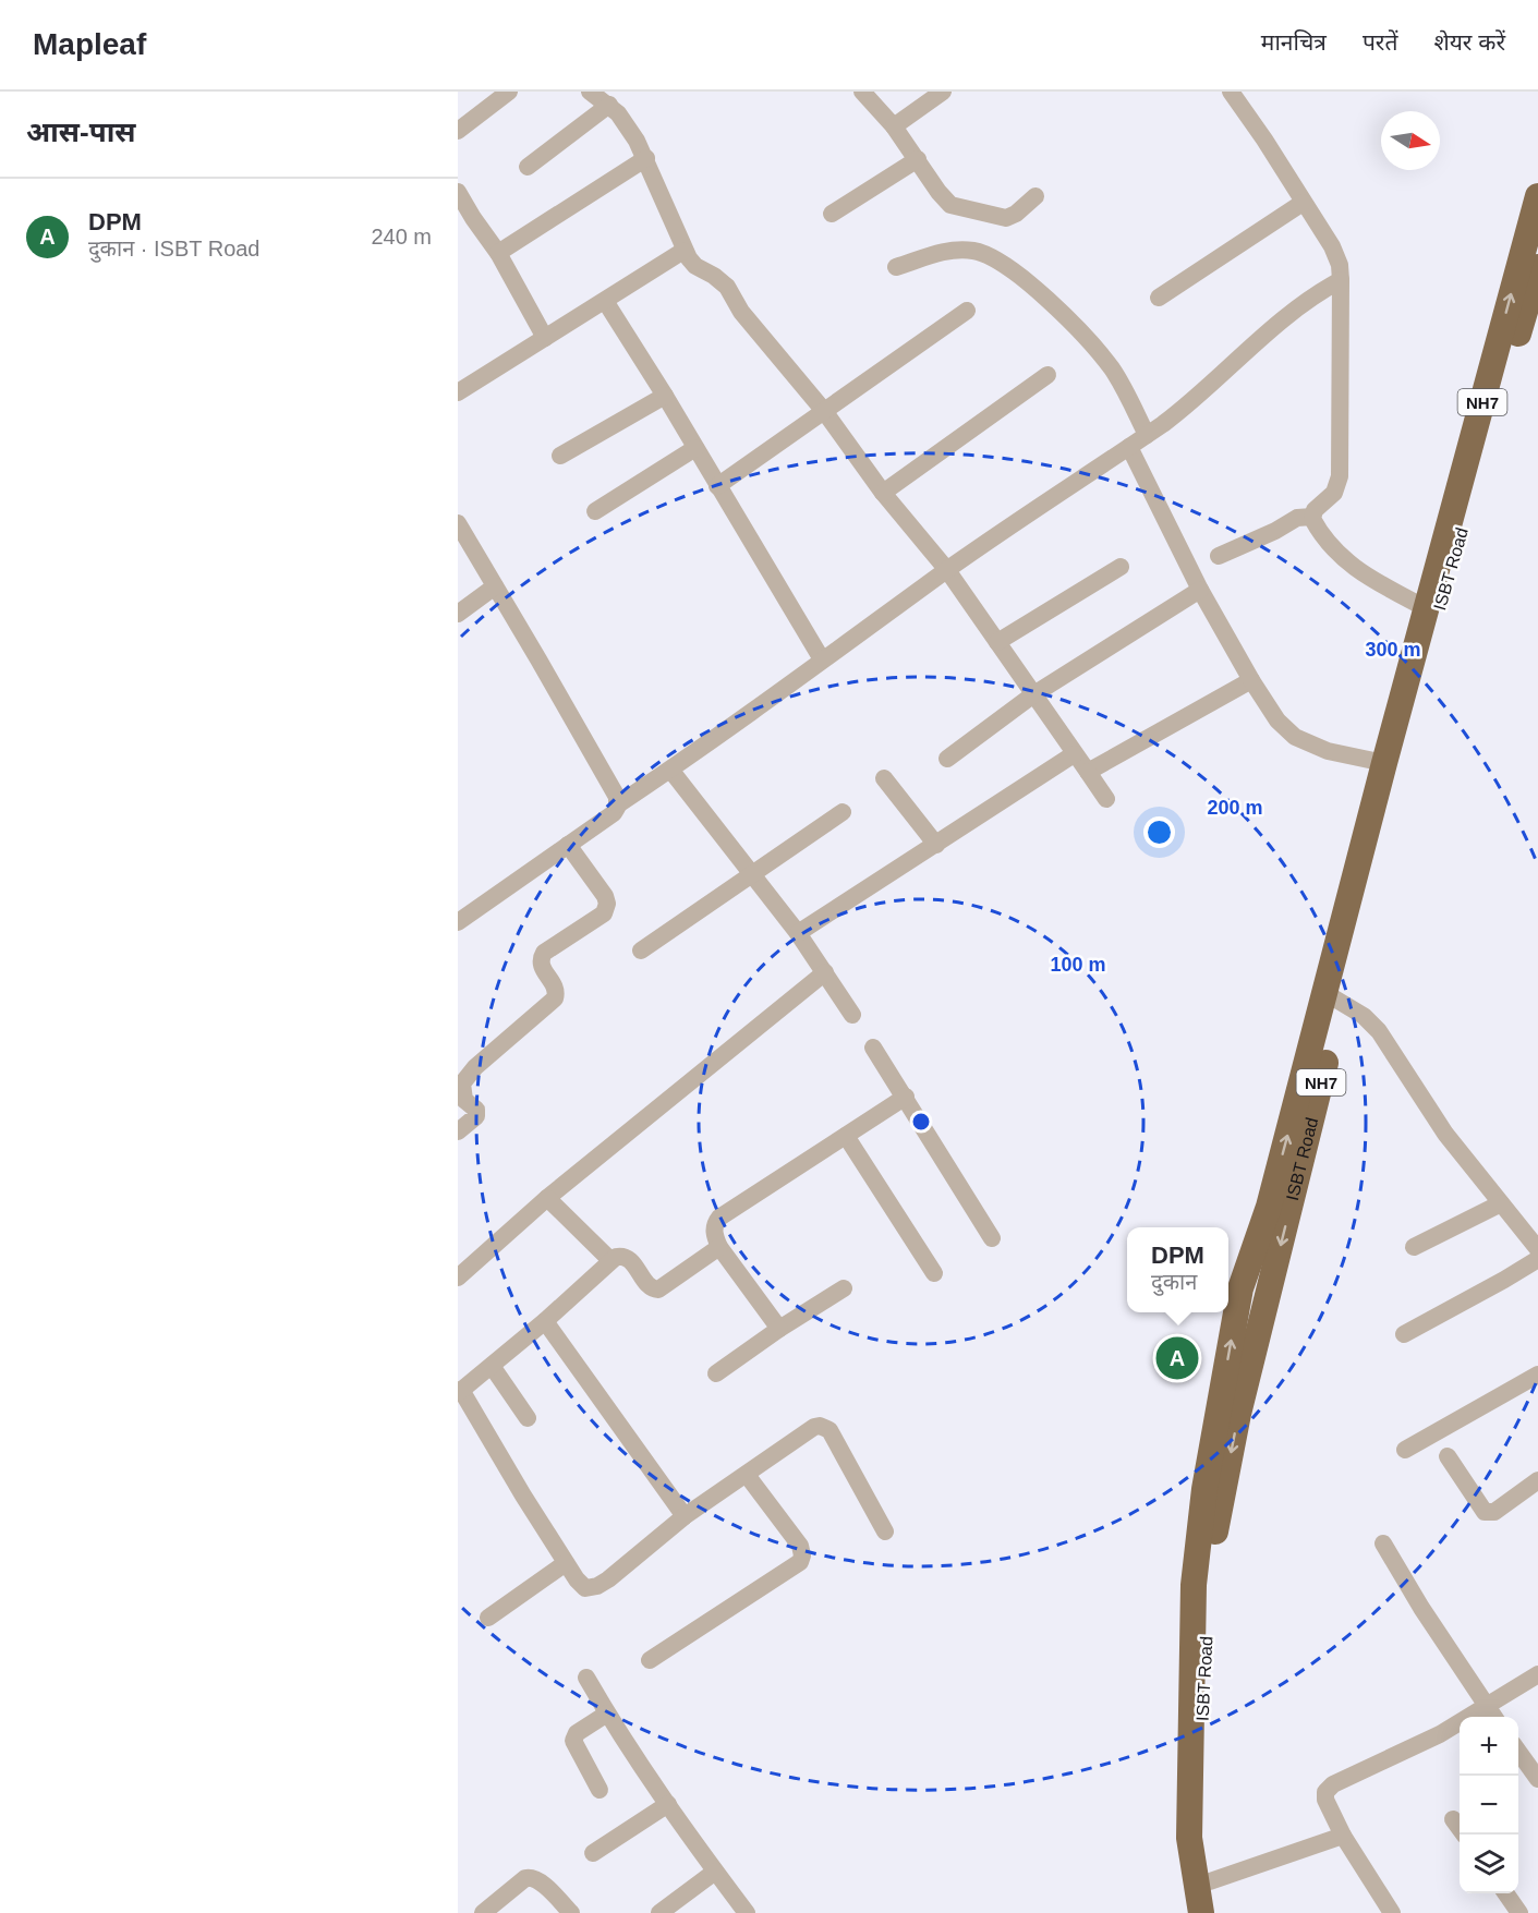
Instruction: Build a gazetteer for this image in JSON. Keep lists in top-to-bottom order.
{
  "streets": {
    "highway": ["NH7", "ISBT Road"]
  },
  "crossings": [
    ["NH7", "ISBT Road"]
  ],
  "north": "right",
  "page": {
    "header": "Mapleaf",
    "nav": ["मानचित्र", "परतें", "शेयर करें"],
    "heading": "आस-पास",
    "list": [
      {
        "mark": "A",
        "name": "DPM",
        "note": "दुकान · ISBT Road",
        "value": "240 m"
      }
    ],
    "popup": ["DPM", "दुकान"],
    "pins": "A",
    "map_buttons": ["+", "−"]
  },
  "rings": ["300 m", "200 m", "100 m"]
}
